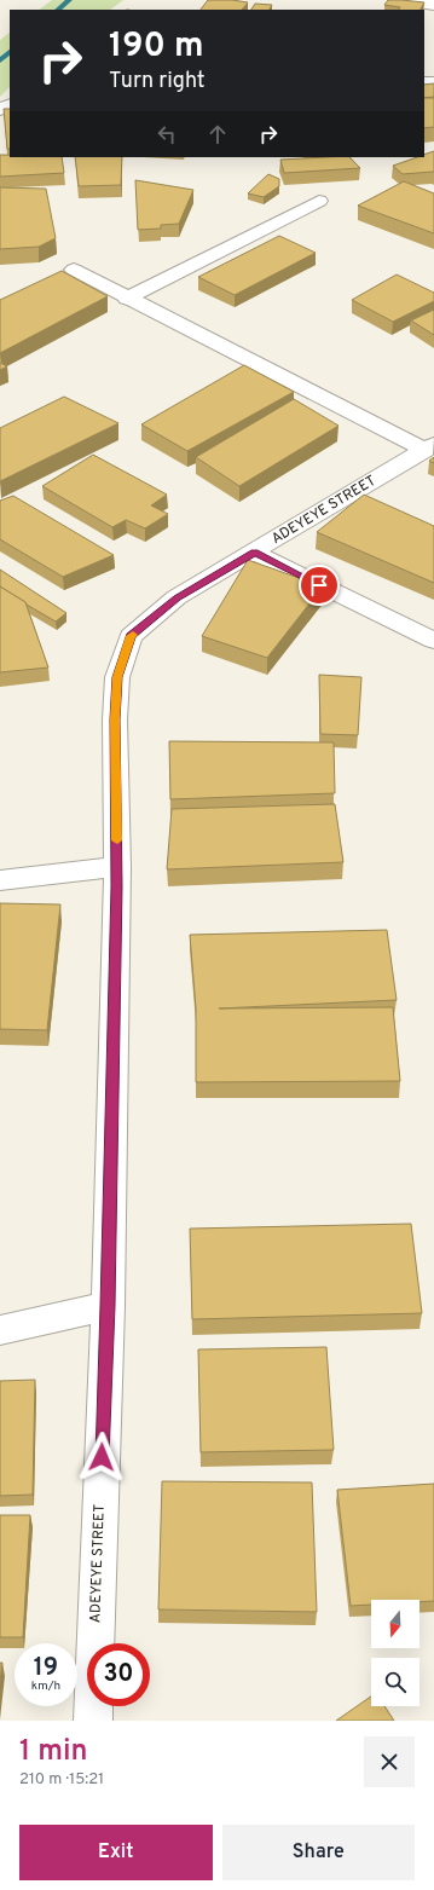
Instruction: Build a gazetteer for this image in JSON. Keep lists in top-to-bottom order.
{
  "streets": {
    "street": ["ADEYEYE STREET"]
  },
  "north": "bottom",
  "page": {
    "turn": ["190 m", "Turn right"],
    "speed": "19 km/h",
    "limit": "30",
    "heading": ["1 min", "210 m · 15:21"],
    "buttons": ["Exit", "Share"]
  }
}
